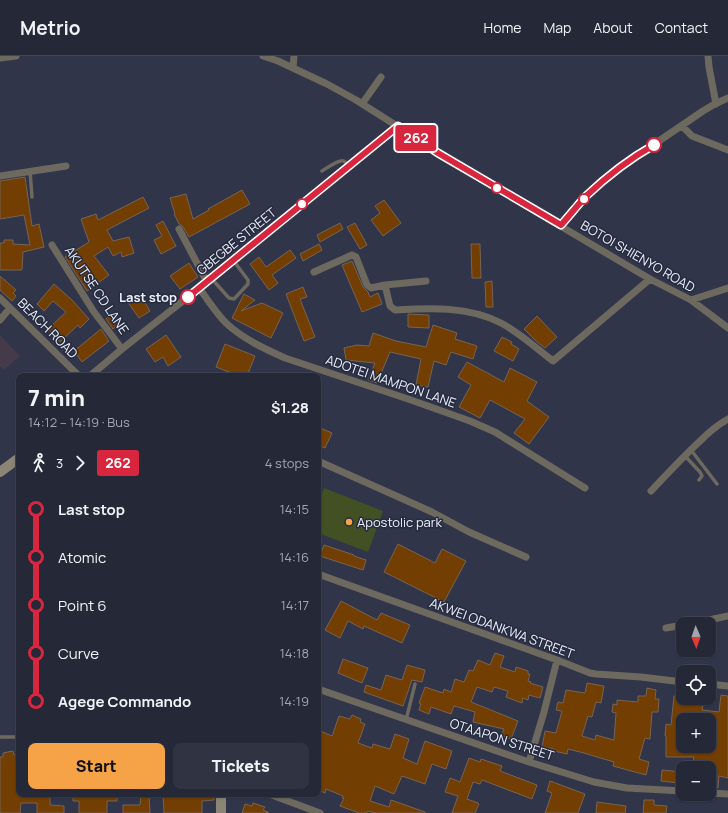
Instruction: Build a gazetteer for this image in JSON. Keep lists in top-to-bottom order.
{
  "streets": {
    "street": [
      "GBEGBE STREET",
      "BOTOI SHIENYO ROAD",
      "AKUTSE CD LANE",
      "BEACH ROAD",
      "ADOTEI MAMPON LANE",
      "AKWEI ODANKWA STREET",
      "OTAAPON STREET"
    ]
  },
  "crossings": [
    ["GBEGBE STREET", "BOTOI SHIENYO ROAD"],
    ["GBEGBE STREET", "AKUTSE CD LANE"],
    ["GBEGBE STREET", "ADOTEI MAMPON LANE"]
  ],
  "places": ["Last stop", "Apostolic park"],
  "lines": ["bus line 262"],
  "north": "bottom",
  "page": {
    "header": "Metrio",
    "nav": [
      "Home",
      "Map",
      "About",
      "Contact"
    ],
    "on_map": "262",
    "heading": ["7 min", "14:12 – 14:19 · Bus", "$1.28"],
    "legs": ["3", "262", "4 stops"],
    "list": [
      {
        "name": "Last stop",
        "value": "14:15"
      },
      {
        "name": "Atomic",
        "value": "14:16"
      },
      {
        "name": "Point 6",
        "value": "14:17"
      },
      {
        "name": "Curve",
        "value": "14:18"
      },
      {
        "name": "Agege Commando",
        "value": "14:19"
      }
    ],
    "map_buttons": ["+", "−"],
    "buttons": ["Start", "Tickets"]
  }
}
